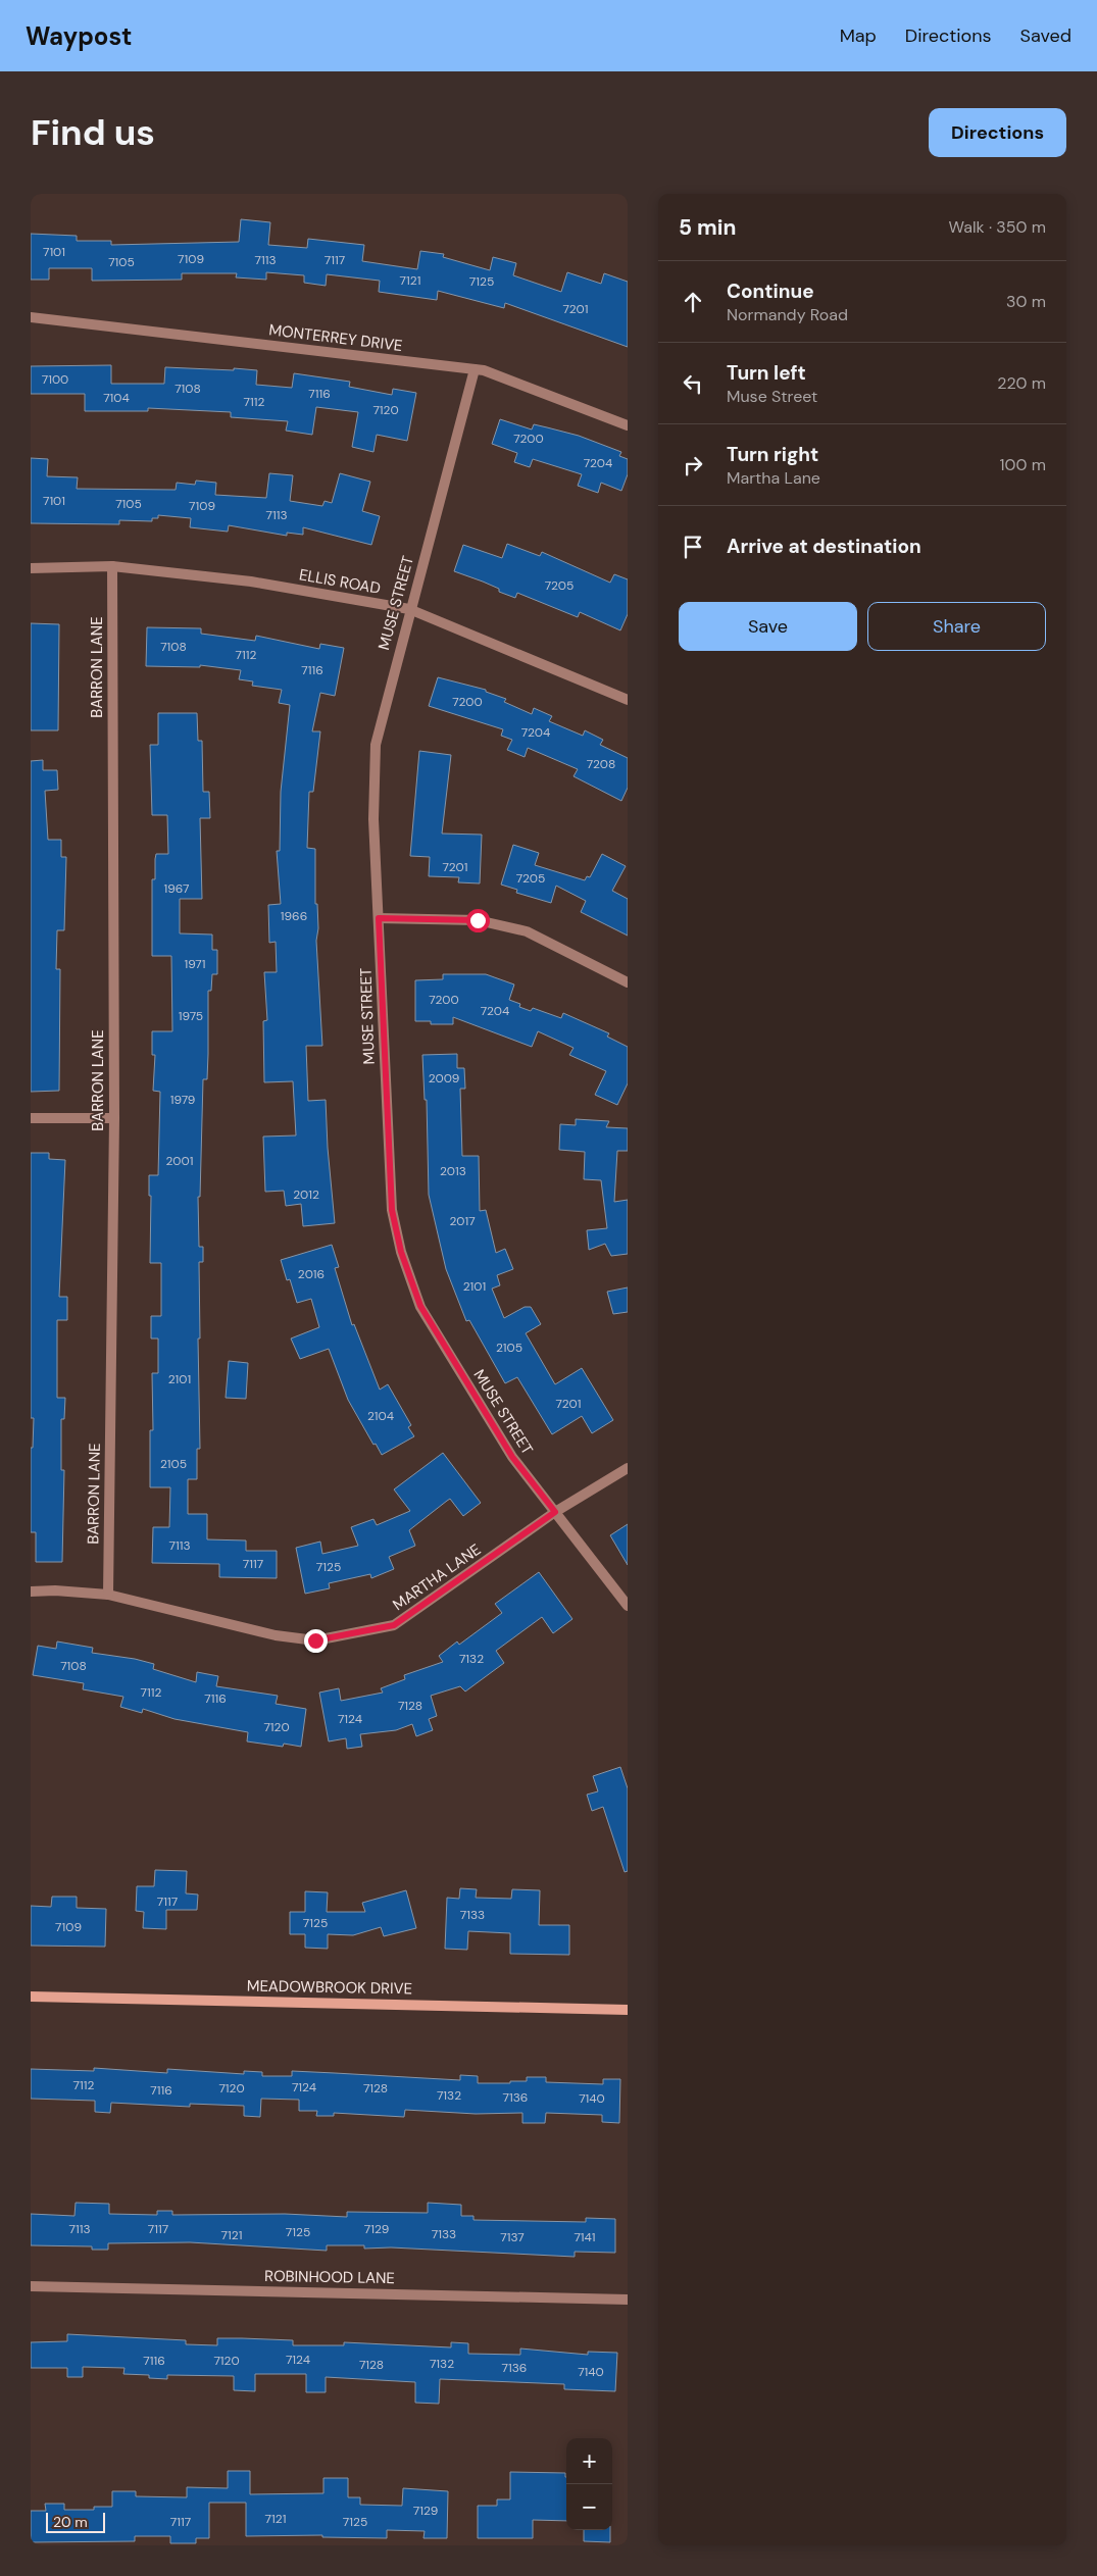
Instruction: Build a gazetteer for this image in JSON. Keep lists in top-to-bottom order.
{
  "streets": {
    "main road": ["MEADOWBROOK DRIVE"],
    "street": [
      "MONTERREY DRIVE",
      "ELLIS ROAD",
      "MUSE STREET",
      "BARRON LANE",
      "MARTHA LANE",
      "ROBINHOOD LANE"
    ]
  },
  "crossings": [
    ["MONTERREY DRIVE", "MUSE STREET"],
    ["ELLIS ROAD", "MUSE STREET"],
    ["ELLIS ROAD", "BARRON LANE"],
    ["MUSE STREET", "MARTHA LANE"],
    ["BARRON LANE", "MARTHA LANE"]
  ],
  "house_numbers": [
    "7101",
    "7109",
    "7113",
    "7117",
    "7105",
    "7121",
    "7125",
    "7201",
    "7100",
    "7108",
    "7116",
    "7104",
    "7112",
    "7120",
    "7200",
    "7204",
    "7101",
    "7105",
    "7109",
    "7113",
    "7205",
    "7108",
    "7112",
    "7116",
    "7200",
    "7204",
    "7208",
    "7201",
    "7205",
    "1967",
    "1966",
    "1971",
    "7200",
    "7204",
    "1975",
    "2009",
    "1979",
    "2001",
    "2013",
    "2012",
    "2017",
    "2016",
    "2101",
    "2105",
    "2101",
    "7201",
    "2104",
    "2105",
    "7113",
    "7117",
    "7125",
    "7132",
    "7108",
    "7112",
    "7116",
    "7128",
    "7124",
    "7120",
    "7117",
    "7133",
    "7125",
    "7109",
    "7112",
    "7124",
    "7120",
    "7128",
    "7116",
    "7132",
    "7136",
    "7140",
    "7113",
    "7117",
    "7129",
    "7125",
    "7133",
    "7121",
    "7137",
    "7141",
    "7124",
    "7116",
    "7120",
    "7132",
    "7128",
    "7136",
    "7140",
    "7129",
    "7121",
    "7117",
    "7125"
  ],
  "scale_bar": "20 m",
  "page": {
    "header": "Waypost",
    "nav": ["Map", "Directions", "Saved"],
    "buttons": [
      "Directions",
      ["Save", "Share"]
    ],
    "title": "Find us",
    "heading": ["5 min", "Walk · 350 m"],
    "list": [
      ["Continue", "Normandy Road", "30 m"],
      ["Turn left", "Muse Street", "220 m"],
      ["Turn right", "Martha Lane", "100 m"],
      "Arrive at destination"
    ],
    "map_buttons": ["+", "−"],
    "scale": "20 m"
  }
}
